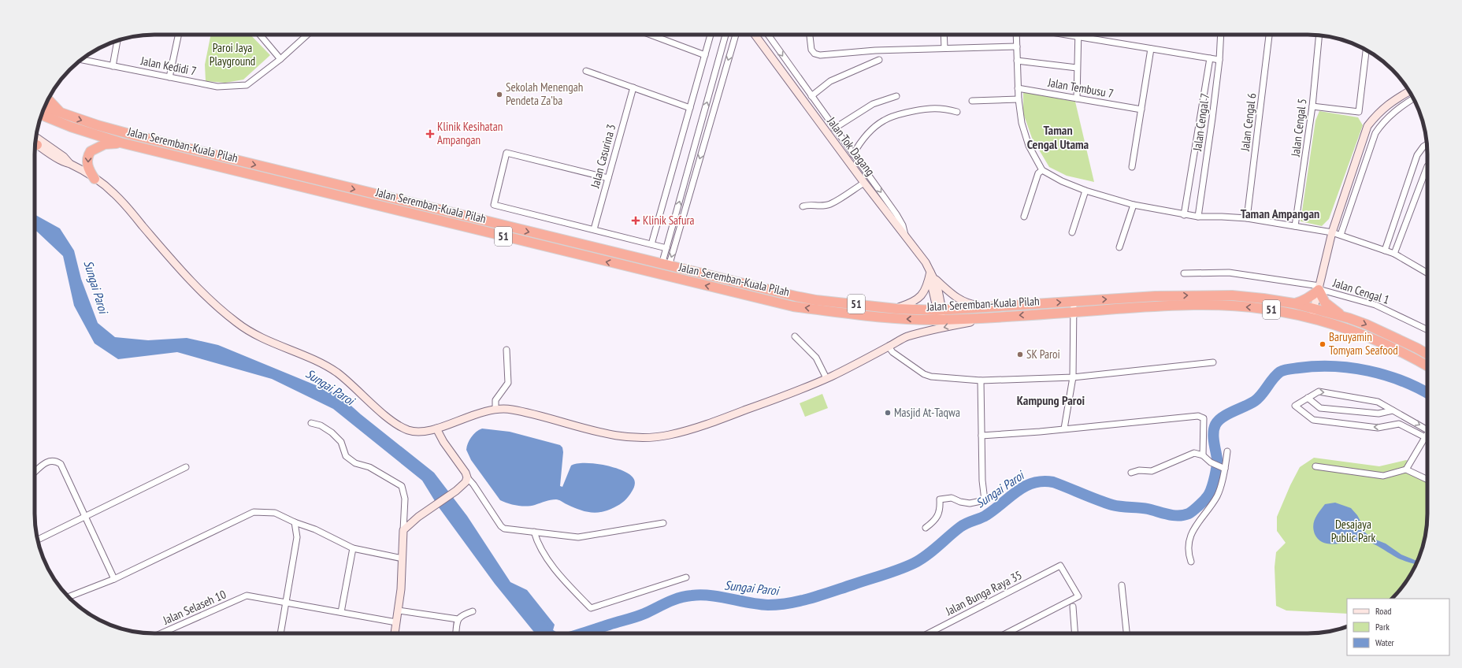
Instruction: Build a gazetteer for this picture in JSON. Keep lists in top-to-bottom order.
{
  "streets": {
    "highway": ["Jalan Seremban-Kuala Pilah", "51"],
    "street": [
      "Jalan Kedidi 7",
      "Jalan Tembusu 7",
      "Jalan Cengal 7",
      "Jalan Cengal 6",
      "Jalan Cengal 5",
      "Jalan Tok Dagang",
      "Jalan Casurina 3",
      "Jalan Cengal 1",
      "Jalan Bunga Raya 35",
      "Jalan Selaseh 10"
    ]
  },
  "crossings": [
    ["Jalan Seremban-Kuala Pilah", "Jalan Tok Dagang"]
  ],
  "districts": ["Taman Cengal Utama", "Taman Ampangan", "Kampung Paroi"],
  "water": ["Sungai Paroi"],
  "parks": ["Paroi Jaya Playground", "Desajaya Public Park"],
  "places": {
    "other": [
      "Sekolah Menengah Pendeta Za'ba",
      "Baruyamin Tomyam Seafood",
      "SK Paroi",
      "Masjid At-Taqwa"
    ],
    "health": ["Klinik Kesihatan Ampangan", "Klinik Safura"]
  },
  "legend": ["Road", "Park", "Water"]
}
